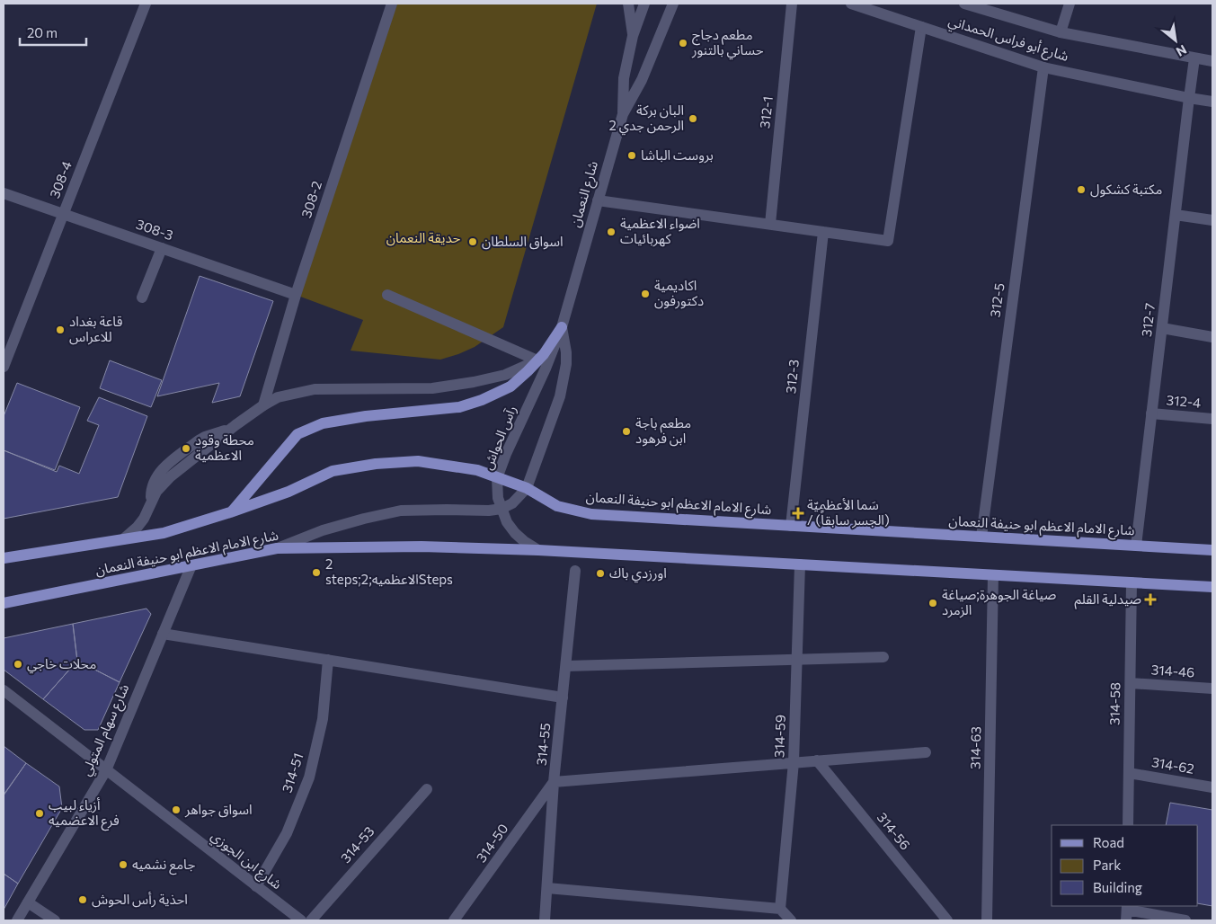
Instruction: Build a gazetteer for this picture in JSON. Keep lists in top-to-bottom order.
{
  "streets": {
    "main road": ["شارع الامام الاعظم ابو حنيفة النعمان"],
    "street": [
      "شارع أبو فراس الحمداني",
      "312-1",
      "308-4",
      "شارع النعمان",
      "308-2",
      "308-3",
      "312-5",
      "312-7",
      "312-3",
      "312-4",
      "رآس الحواش",
      "314-46",
      "314-58",
      "شارع سهام المتولي",
      "314-59",
      "314-55",
      "314-63",
      "314-62",
      "314-51",
      "314-56",
      "314-50",
      "314-53",
      "شارع ابن الجوزي"
    ]
  },
  "crossings": [
    ["شارع أبو فراس الحمداني", "312-5"],
    ["شارع أبو فراس الحمداني", "312-7"],
    ["308-4", "308-3"],
    ["شارع النعمان", "رآس الحواش"],
    ["شارع النعمان", "شارع الامام الاعظم ابو حنيفة النعمان"],
    ["308-2", "308-3"],
    ["312-5", "شارع الامام الاعظم ابو حنيفة النعمان"],
    ["312-7", "312-4"],
    ["312-7", "شارع الامام الاعظم ابو حنيفة النعمان"],
    ["312-3", "شارع الامام الاعظم ابو حنيفة النعمان"],
    ["رآس الحواش", "شارع الامام الاعظم ابو حنيفة النعمان"],
    ["شارع الامام الاعظم ابو حنيفة النعمان", "314-58"],
    ["شارع الامام الاعظم ابو حنيفة النعمان", "شارع سهام المتولي"],
    ["شارع الامام الاعظم ابو حنيفة النعمان", "314-59"],
    ["شارع الامام الاعظم ابو حنيفة النعمان", "314-63"],
    ["314-46", "314-58"],
    ["314-58", "314-62"],
    ["شارع سهام المتولي", "شارع ابن الجوزي"],
    ["314-55", "314-50"],
    ["314-51", "شارع ابن الجوزي"]
  ],
  "parks": ["حديقة النعمان"],
  "places": {
    "other": [
      "مطعم دجاج حساني بالتنور",
      "البان بركة الرحمن جدي 2",
      "بروست الباشا",
      "مكتبة كشكول",
      "اضواء الاعظمية كهربائيات",
      "اسواق السلطان",
      "اكاديمية دكتورفون",
      "قاعة بغداد للاعراس",
      "مطعم باجة ابن فرهود",
      "محطة وقود الاعظمية",
      "2 steps;الاعظميه;2Steps",
      "اورزدي باك",
      "صياغة الجوهرة;صياغة الزمرد",
      "محلات خاجي",
      "اسواق جواهر",
      "أزياء لبيب فرع الاعضميه",
      "جامع نشميه",
      "احذية رأس الحوش"
    ],
    "health": ["سَما الأعظميّة / (الجسر سابقاً)", "صيدلية القلم"]
  },
  "legend": ["Road", "Park", "Building"],
  "scale_bar": "20 m",
  "north": "bottom right"
}
